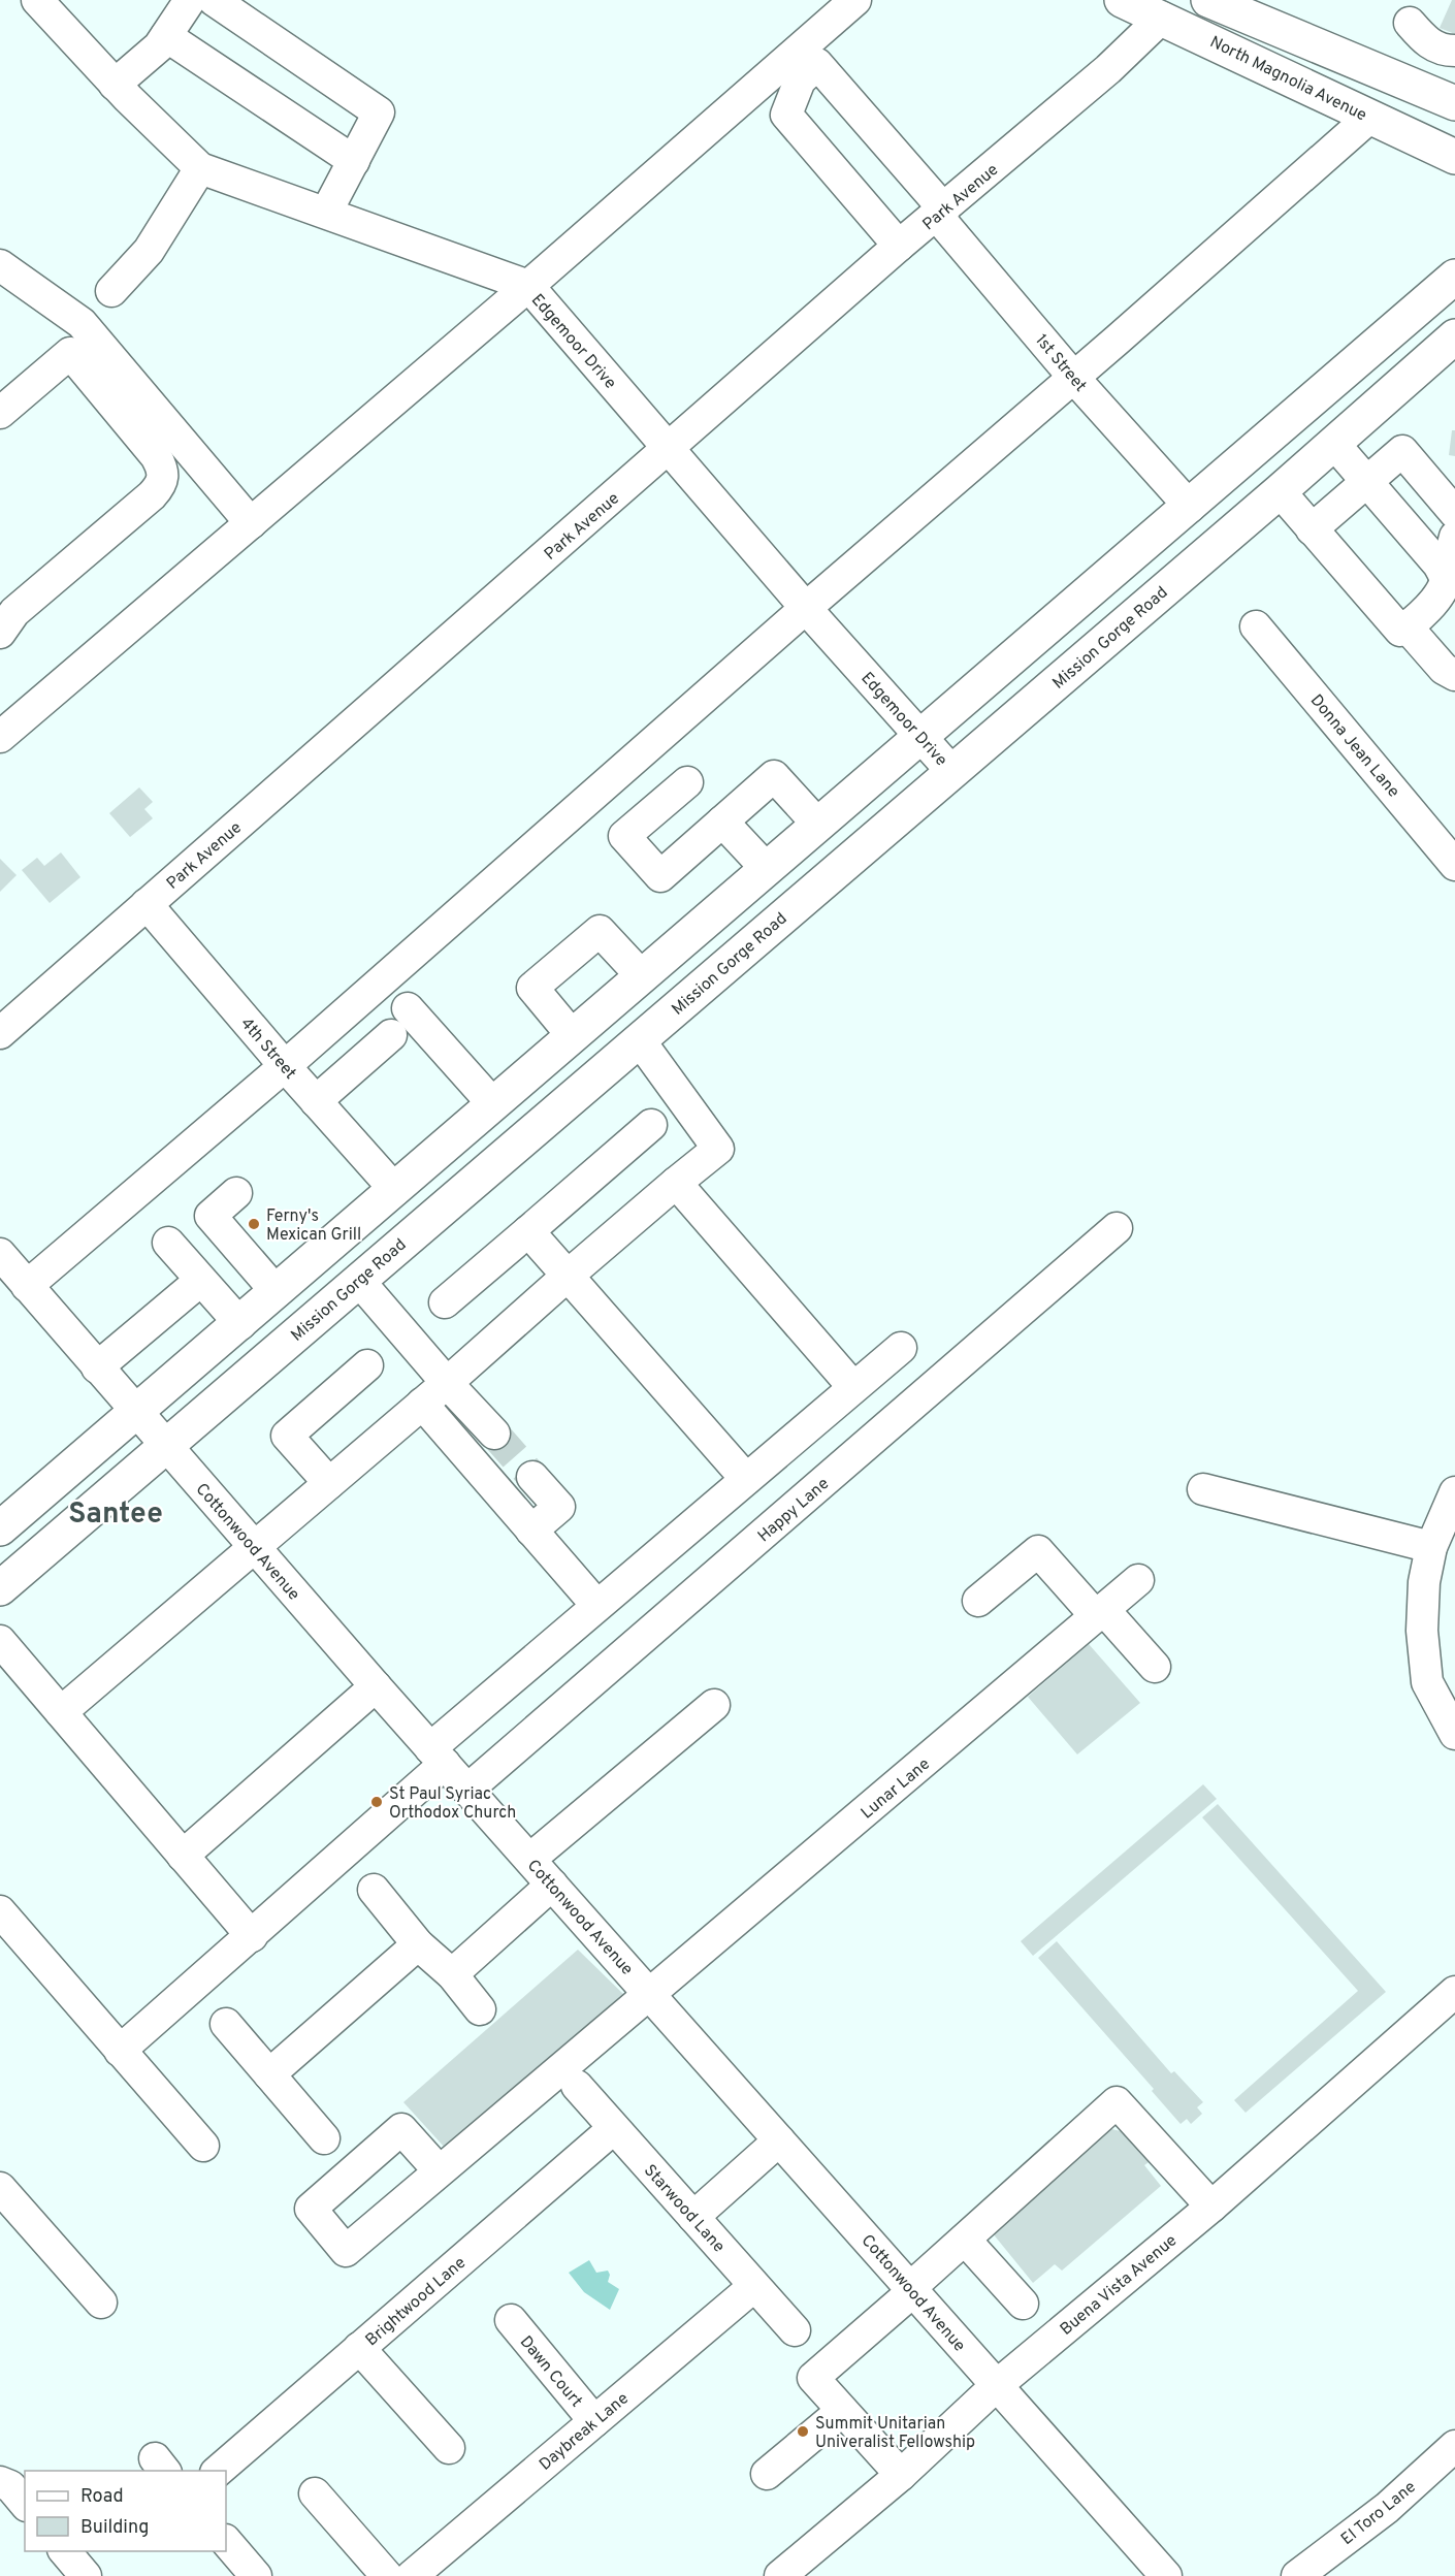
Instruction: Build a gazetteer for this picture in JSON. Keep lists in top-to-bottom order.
{
  "streets": {
    "main road": ["North Magnolia Avenue", "Mission Gorge Road"],
    "street": [
      "Park Avenue",
      "Edgemoor Drive",
      "1st Street",
      "Donna Jean Lane",
      "4th Street",
      "Happy Lane",
      "Cottonwood Avenue",
      "Lunar Lane",
      "Starwood Lane",
      "Buena Vista Avenue",
      "Brightwood Lane",
      "Dawn Court",
      "Daybreak Lane",
      "El Toro Lane"
    ]
  },
  "crossings": [
    ["North Magnolia Avenue", "Park Avenue"],
    ["Park Avenue", "Edgemoor Drive"],
    ["Park Avenue", "1st Street"],
    ["Park Avenue", "4th Street"],
    ["Edgemoor Drive", "Mission Gorge Road"],
    ["Mission Gorge Road", "Cottonwood Avenue"],
    ["Happy Lane", "Cottonwood Avenue"],
    ["Cottonwood Avenue", "Lunar Lane"],
    ["Cottonwood Avenue", "Buena Vista Avenue"],
    ["Starwood Lane", "Brightwood Lane"],
    ["Starwood Lane", "Daybreak Lane"],
    ["Dawn Court", "Daybreak Lane"]
  ],
  "districts": ["Santee"],
  "places": ["Ferny's Mexican Grill", "St Paul Syriac Orthodox Church", "Summit Unitarian Univeralist Fellowship"],
  "legend": ["Road", "Building"]
}
